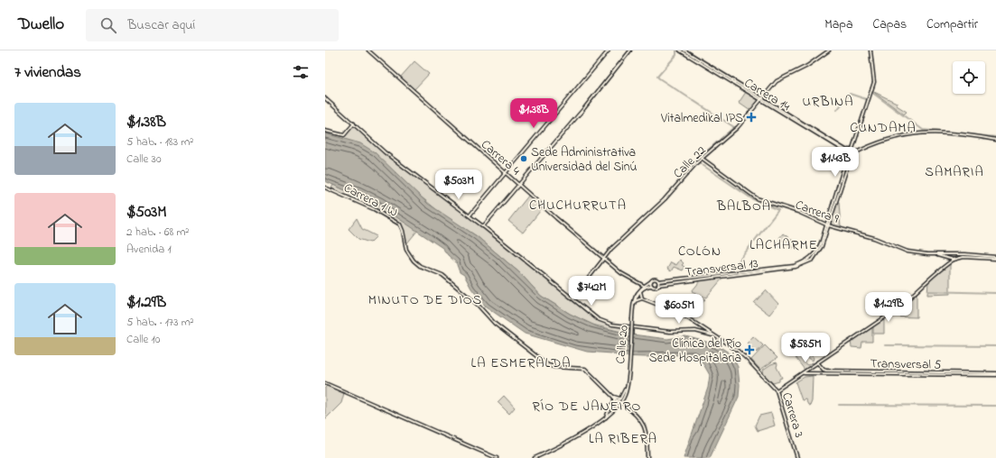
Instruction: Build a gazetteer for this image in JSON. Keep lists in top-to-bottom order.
{
  "streets": {
    "street": [
      "Carrera 14",
      "Carrera 4",
      "Calle 22",
      "Carrera 1 W",
      "Carrera 9",
      "Transversal 13",
      "Calle 20",
      "Transversal 5",
      "Carrera 3"
    ]
  },
  "crossings": [
    ["Carrera 14", "Calle 22"],
    ["Carrera 4", "Calle 22"],
    ["Calle 22", "Carrera 9"],
    ["Carrera 9", "Transversal 13"]
  ],
  "districts": [
    "URBINA",
    "CUNDAMA",
    "SAMARIA",
    "CHUCHURRUTA",
    "BALBOA",
    "LACHARME",
    "COLÓN",
    "MINUTO DE DIOS",
    "LA ESMERALDA",
    "RÍO DE JANEIRO",
    "LA RIBERA"
  ],
  "places": {
    "health": ["Vitalmedikal IPS", "Clínica del Río Sede Hospitalaria"],
    "other": ["Sede Administrativa Universidad del Sinú"]
  },
  "page": {
    "header": "Dwello",
    "search": "Buscar aquí",
    "nav": ["Mapa", "Capas", "Compartir"],
    "heading": "7 viviendas",
    "list": [
      {
        "name": "$1.38B",
        "note": "5 hab. · 183 m² · Calle 30"
      },
      {
        "name": "$503M",
        "note": "2 hab. · 68 m² · Avenida 1"
      },
      {
        "name": "$1.29B",
        "note": "5 hab. · 173 m² · Calle 10"
      }
    ],
    "price": [
      "$1.38B",
      "$1.43B",
      "$503M",
      "$742M",
      "$1.29B",
      "$605M",
      "$585M"
    ]
  }
}
